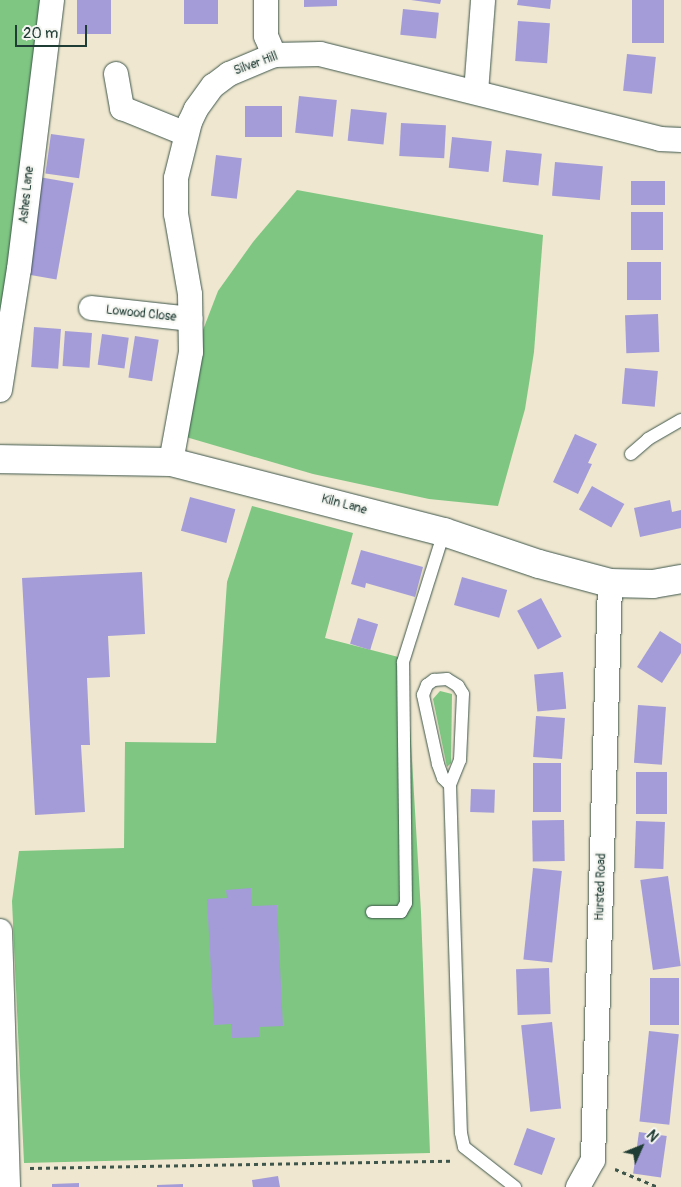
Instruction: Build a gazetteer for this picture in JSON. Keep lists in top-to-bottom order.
{
  "streets": {
    "main road": ["Kiln Lane"],
    "street": [
      "Silver Hill",
      "Ashes Lane",
      "Lowood Close",
      "Hursted Road"
    ]
  },
  "crossings": [
    ["Silver Hill", "Lowood Close"],
    ["Silver Hill", "Kiln Lane"],
    ["Kiln Lane", "Hursted Road"]
  ],
  "scale_bar": "20 m",
  "north": "top right"
}
